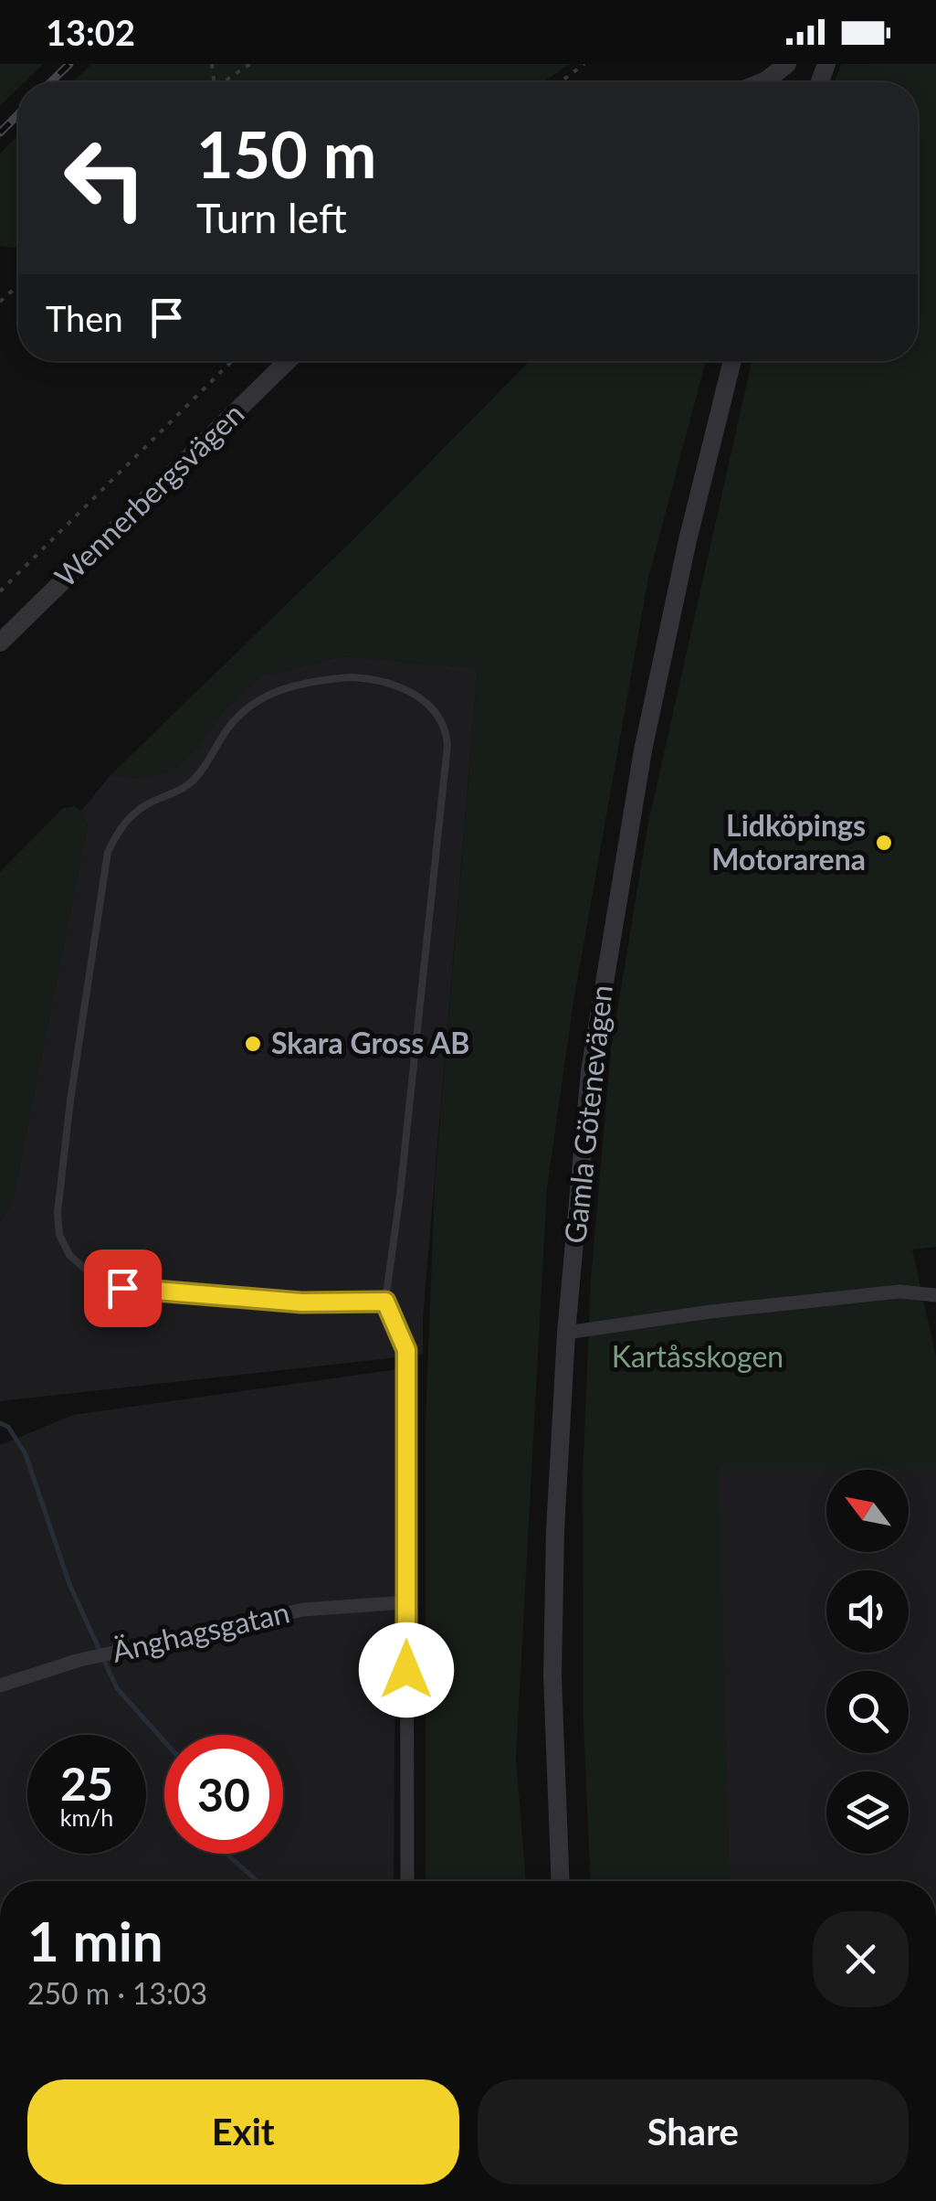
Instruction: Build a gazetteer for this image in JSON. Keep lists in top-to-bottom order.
{
  "streets": {
    "street": ["Wennerbergsvägen", "Gamla Götenevägen", "Änghagsgatan"]
  },
  "parks": ["Kartåsskogen"],
  "places": ["Lidköpings Motorarena", "Skara Gross AB"],
  "north": "top left",
  "page": {
    "status": "13:02",
    "turn": ["150 m", "Turn left"],
    "then": "Then",
    "speed": "25 km/h",
    "limit": "30",
    "heading": ["1 min", "250 m · 13:03"],
    "buttons": ["Exit", "Share"]
  }
}
